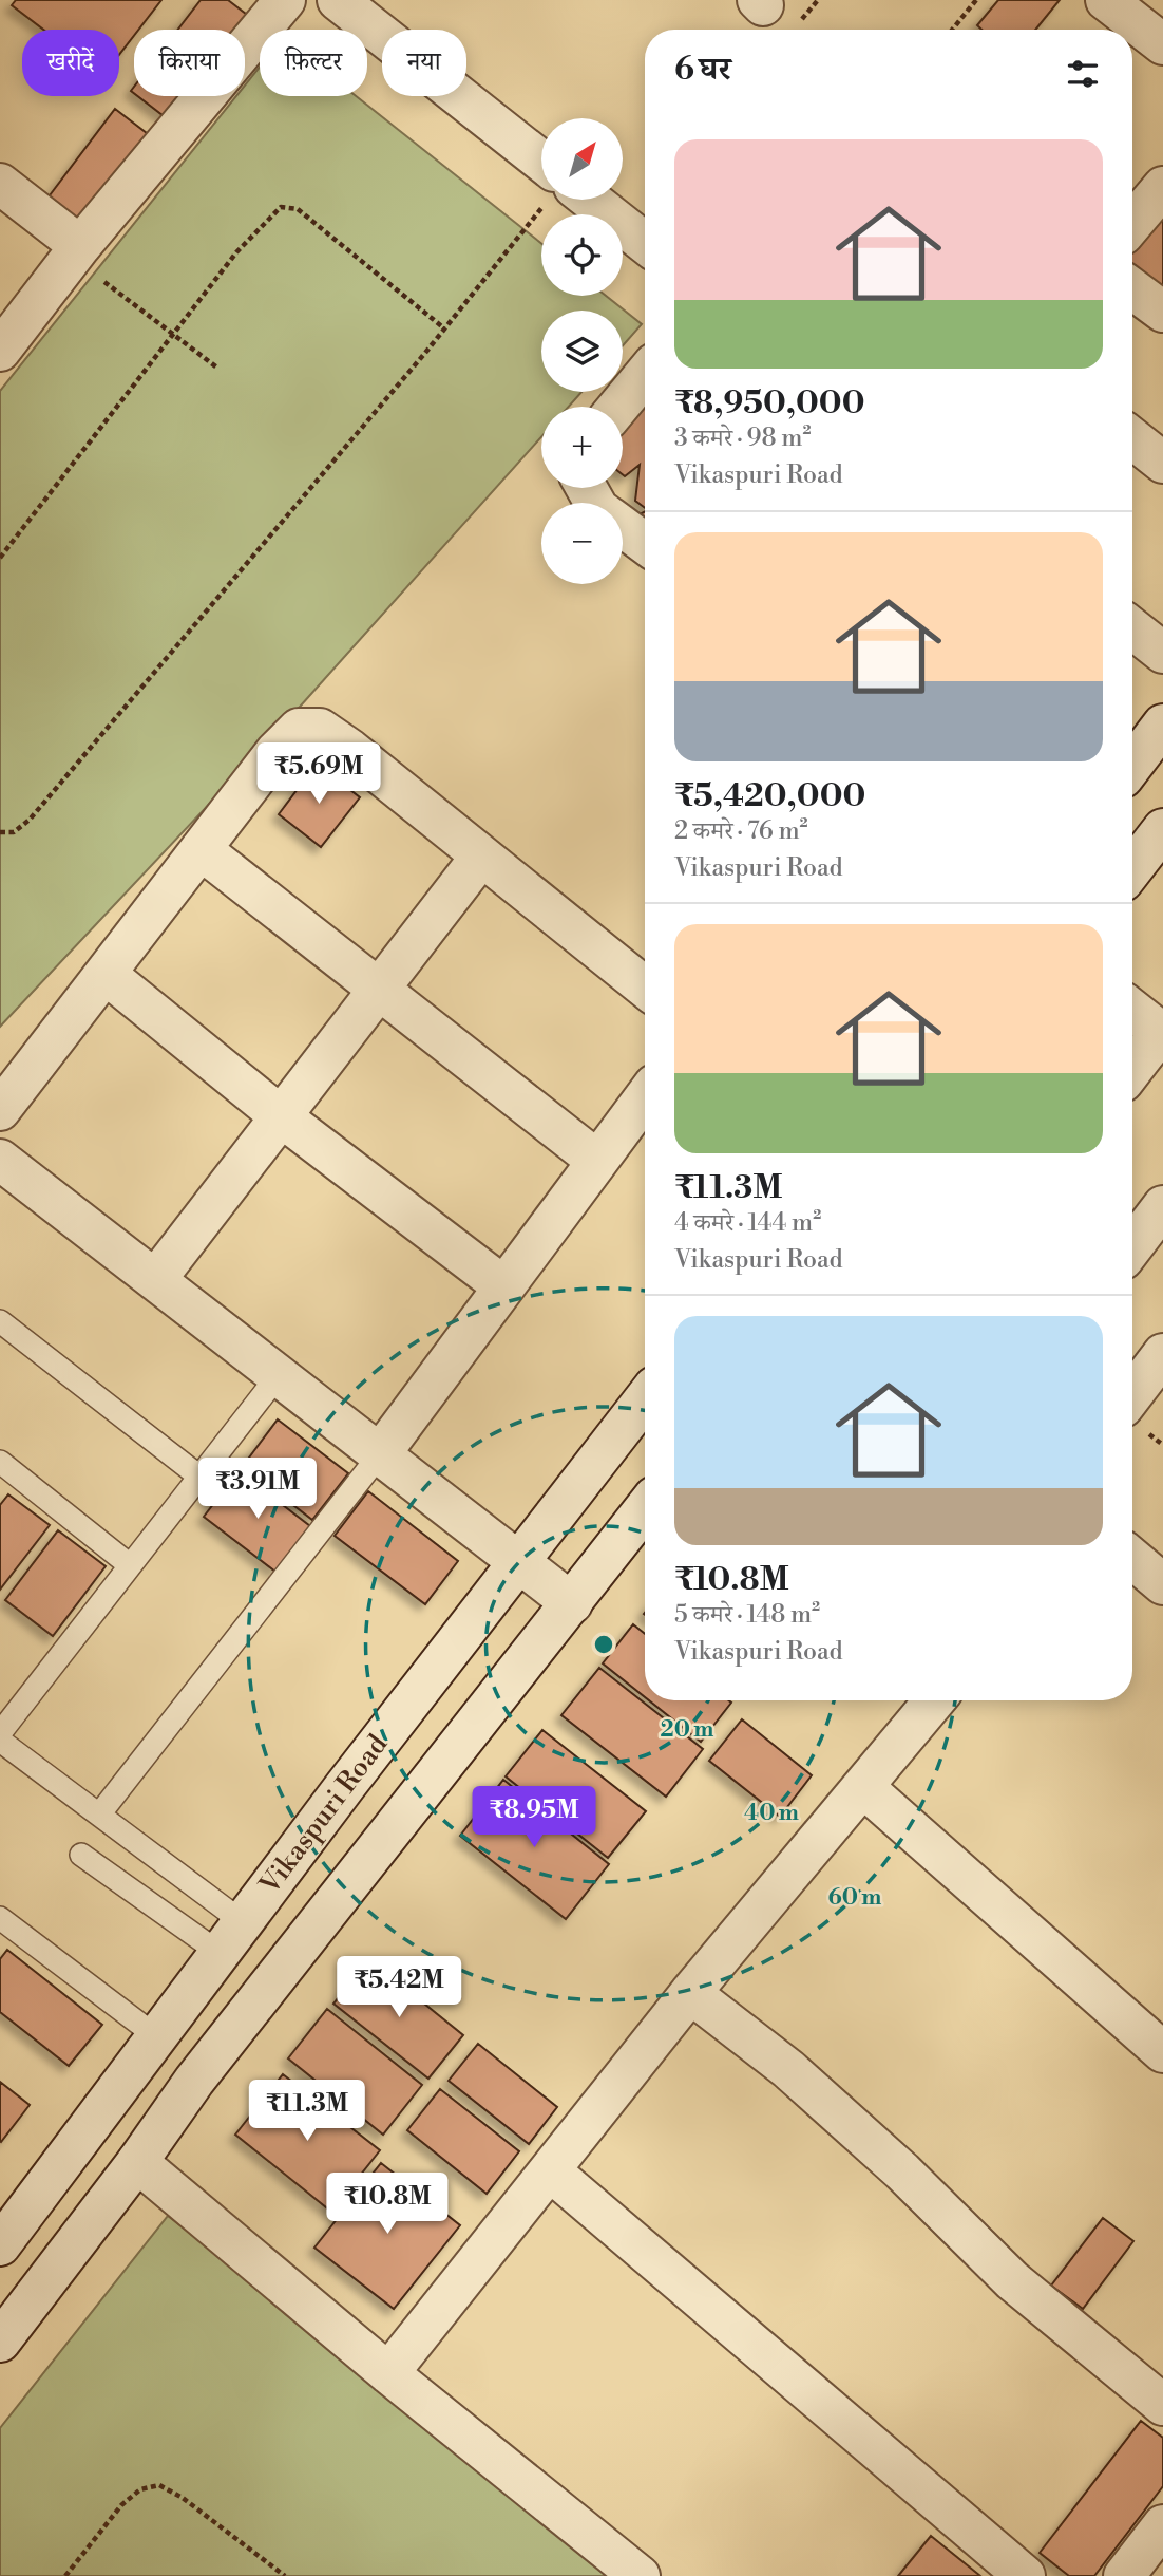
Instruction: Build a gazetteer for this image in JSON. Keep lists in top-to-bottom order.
{
  "streets": {
    "street": ["Vikaspuri Road"]
  },
  "north": "top right",
  "page": {
    "chip": [
      "खरीदें",
      "किराया",
      "फ़िल्टर",
      "नया"
    ],
    "heading": "6 घर",
    "map_buttons": ["+", "−"],
    "list": [
      {
        "name": "₹8,950,000",
        "note": "3 कमरे · 98 m² · Vikaspuri Road"
      },
      {
        "name": "₹5,420,000",
        "note": "2 कमरे · 76 m² · Vikaspuri Road"
      },
      {
        "name": "₹11.3M",
        "note": "4 कमरे · 144 m² · Vikaspuri Road"
      },
      {
        "name": "₹10.8M",
        "note": "5 कमरे · 148 m² · Vikaspuri Road"
      }
    ],
    "price": [
      "₹5.69M",
      "₹3.91M",
      "₹8.95M",
      "₹5.42M",
      "₹11.3M",
      "₹10.8M"
    ]
  },
  "rings": ["20 m", "40 m", "60 m"]
}
